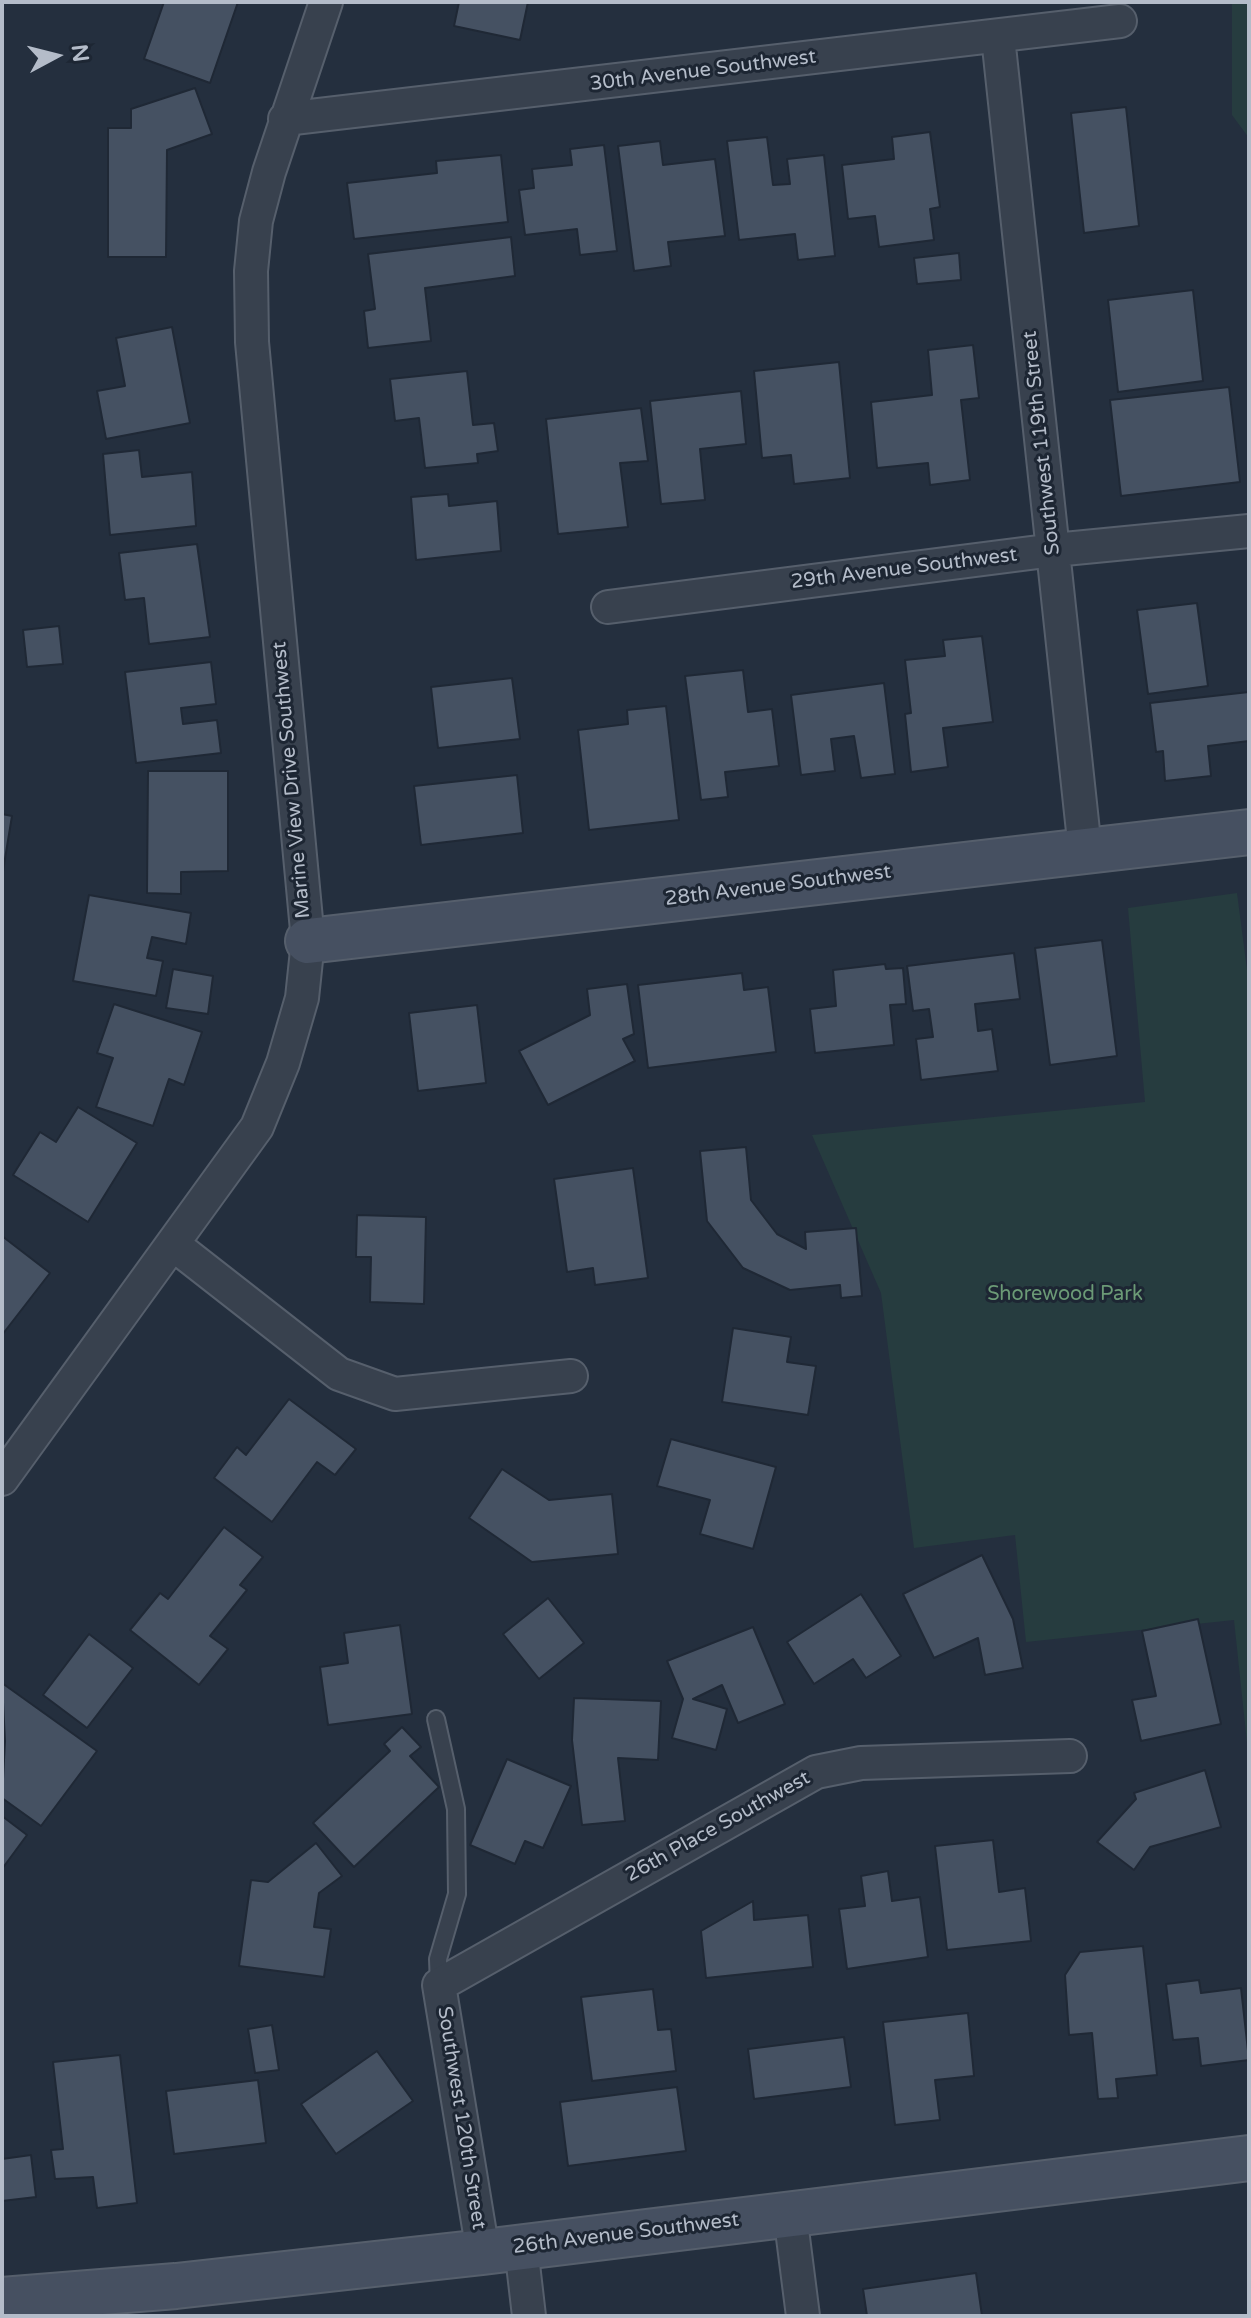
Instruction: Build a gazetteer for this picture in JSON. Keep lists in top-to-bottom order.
{
  "streets": {
    "street": [
      "30th Avenue Southwest",
      "Southwest 119th Street",
      "29th Avenue Southwest",
      "Marine View Drive Southwest",
      "28th Avenue Southwest",
      "26th Place Southwest",
      "Southwest 120th Street",
      "26th Avenue Southwest"
    ]
  },
  "crossings": [
    ["30th Avenue Southwest", "Southwest 119th Street"],
    ["30th Avenue Southwest", "Marine View Drive Southwest"],
    ["Southwest 119th Street", "29th Avenue Southwest"],
    ["Southwest 119th Street", "28th Avenue Southwest"],
    ["Marine View Drive Southwest", "28th Avenue Southwest"],
    ["26th Place Southwest", "Southwest 120th Street"],
    ["Southwest 120th Street", "26th Avenue Southwest"]
  ],
  "parks": ["Shorewood Park"],
  "north": "right"
}
